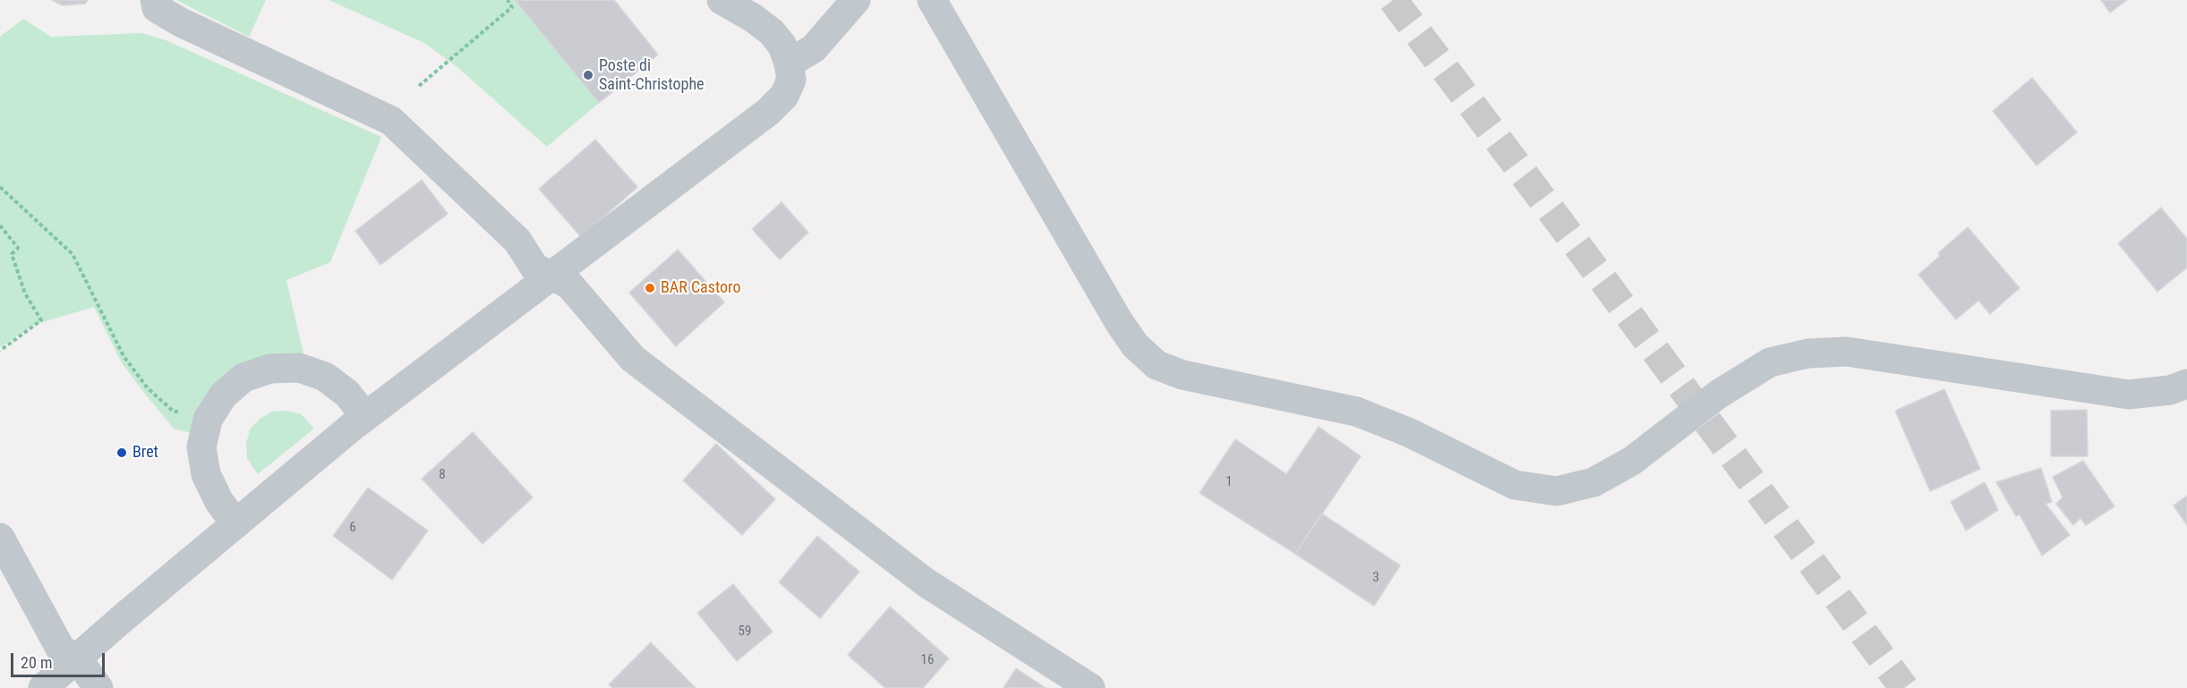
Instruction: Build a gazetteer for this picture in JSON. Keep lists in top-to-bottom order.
{
  "places": ["Poste di Saint-Christophe", "BAR Castoro", "Bret"],
  "house_numbers": [
    "8",
    "1",
    "6",
    "3",
    "59",
    "16"
  ],
  "scale_bar": "20 m"
}
